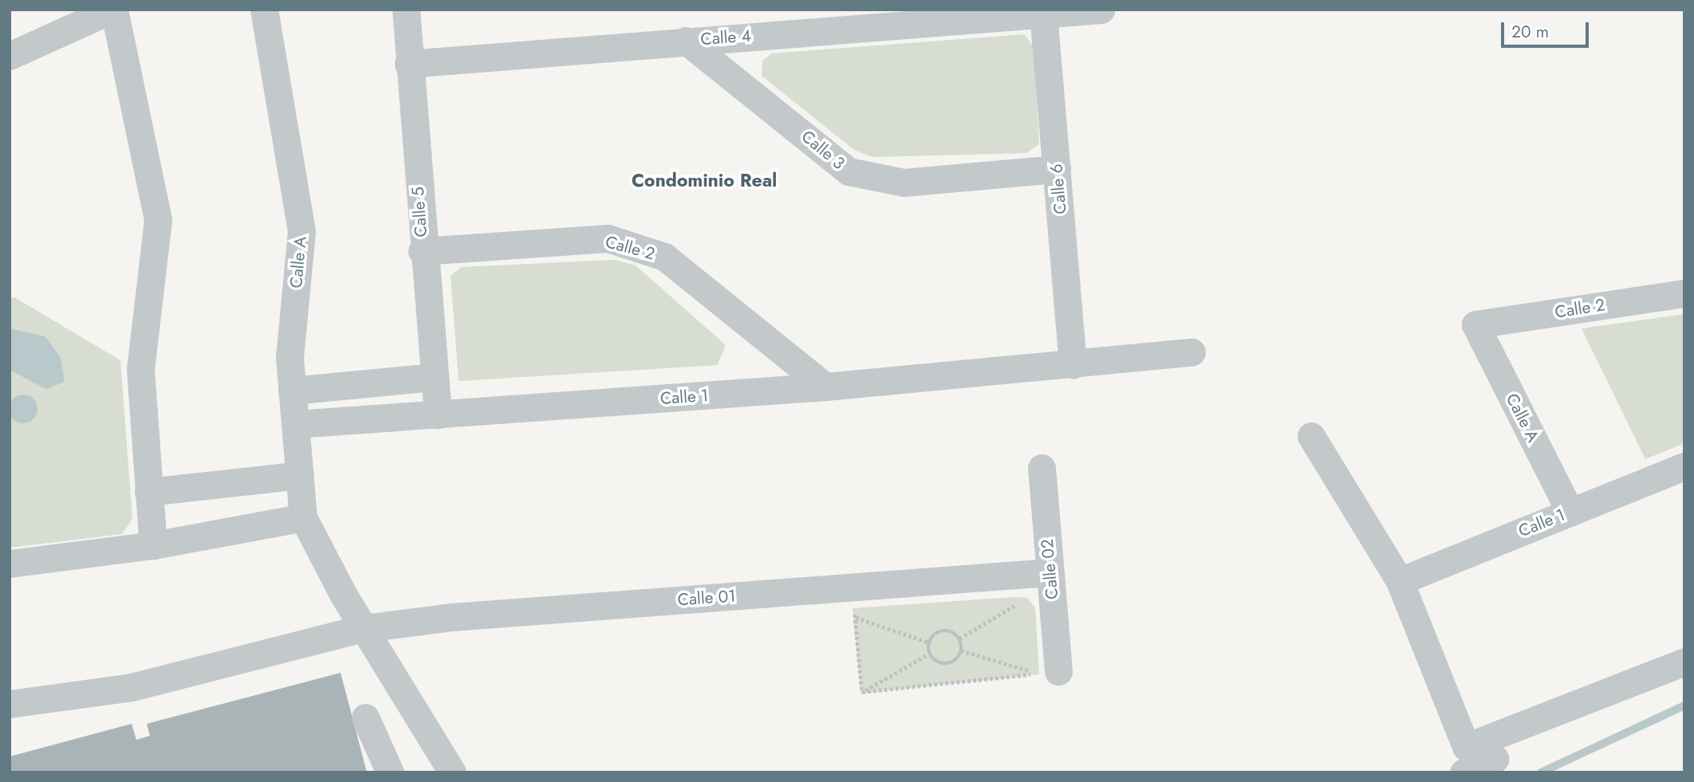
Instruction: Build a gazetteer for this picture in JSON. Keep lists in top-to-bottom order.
{
  "streets": {
    "street": [
      "Calle 4",
      "Calle 3",
      "Calle 6",
      "Calle 5",
      "Calle 2",
      "Calle A",
      "Calle 1",
      "Calle 02",
      "Calle 01"
    ]
  },
  "crossings": [
    ["Calle 4", "Calle 3"],
    ["Calle 4", "Calle 6"],
    ["Calle 4", "Calle 5"],
    ["Calle 3", "Calle 6"],
    ["Calle 6", "Calle 1"],
    ["Calle 5", "Calle 2"],
    ["Calle 5", "Calle 1"],
    ["Calle 2", "Calle A"],
    ["Calle 2", "Calle 1"],
    ["Calle A", "Calle 1"],
    ["Calle 02", "Calle 01"]
  ],
  "districts": ["Condominio Real"],
  "scale_bar": "20 m"
}
